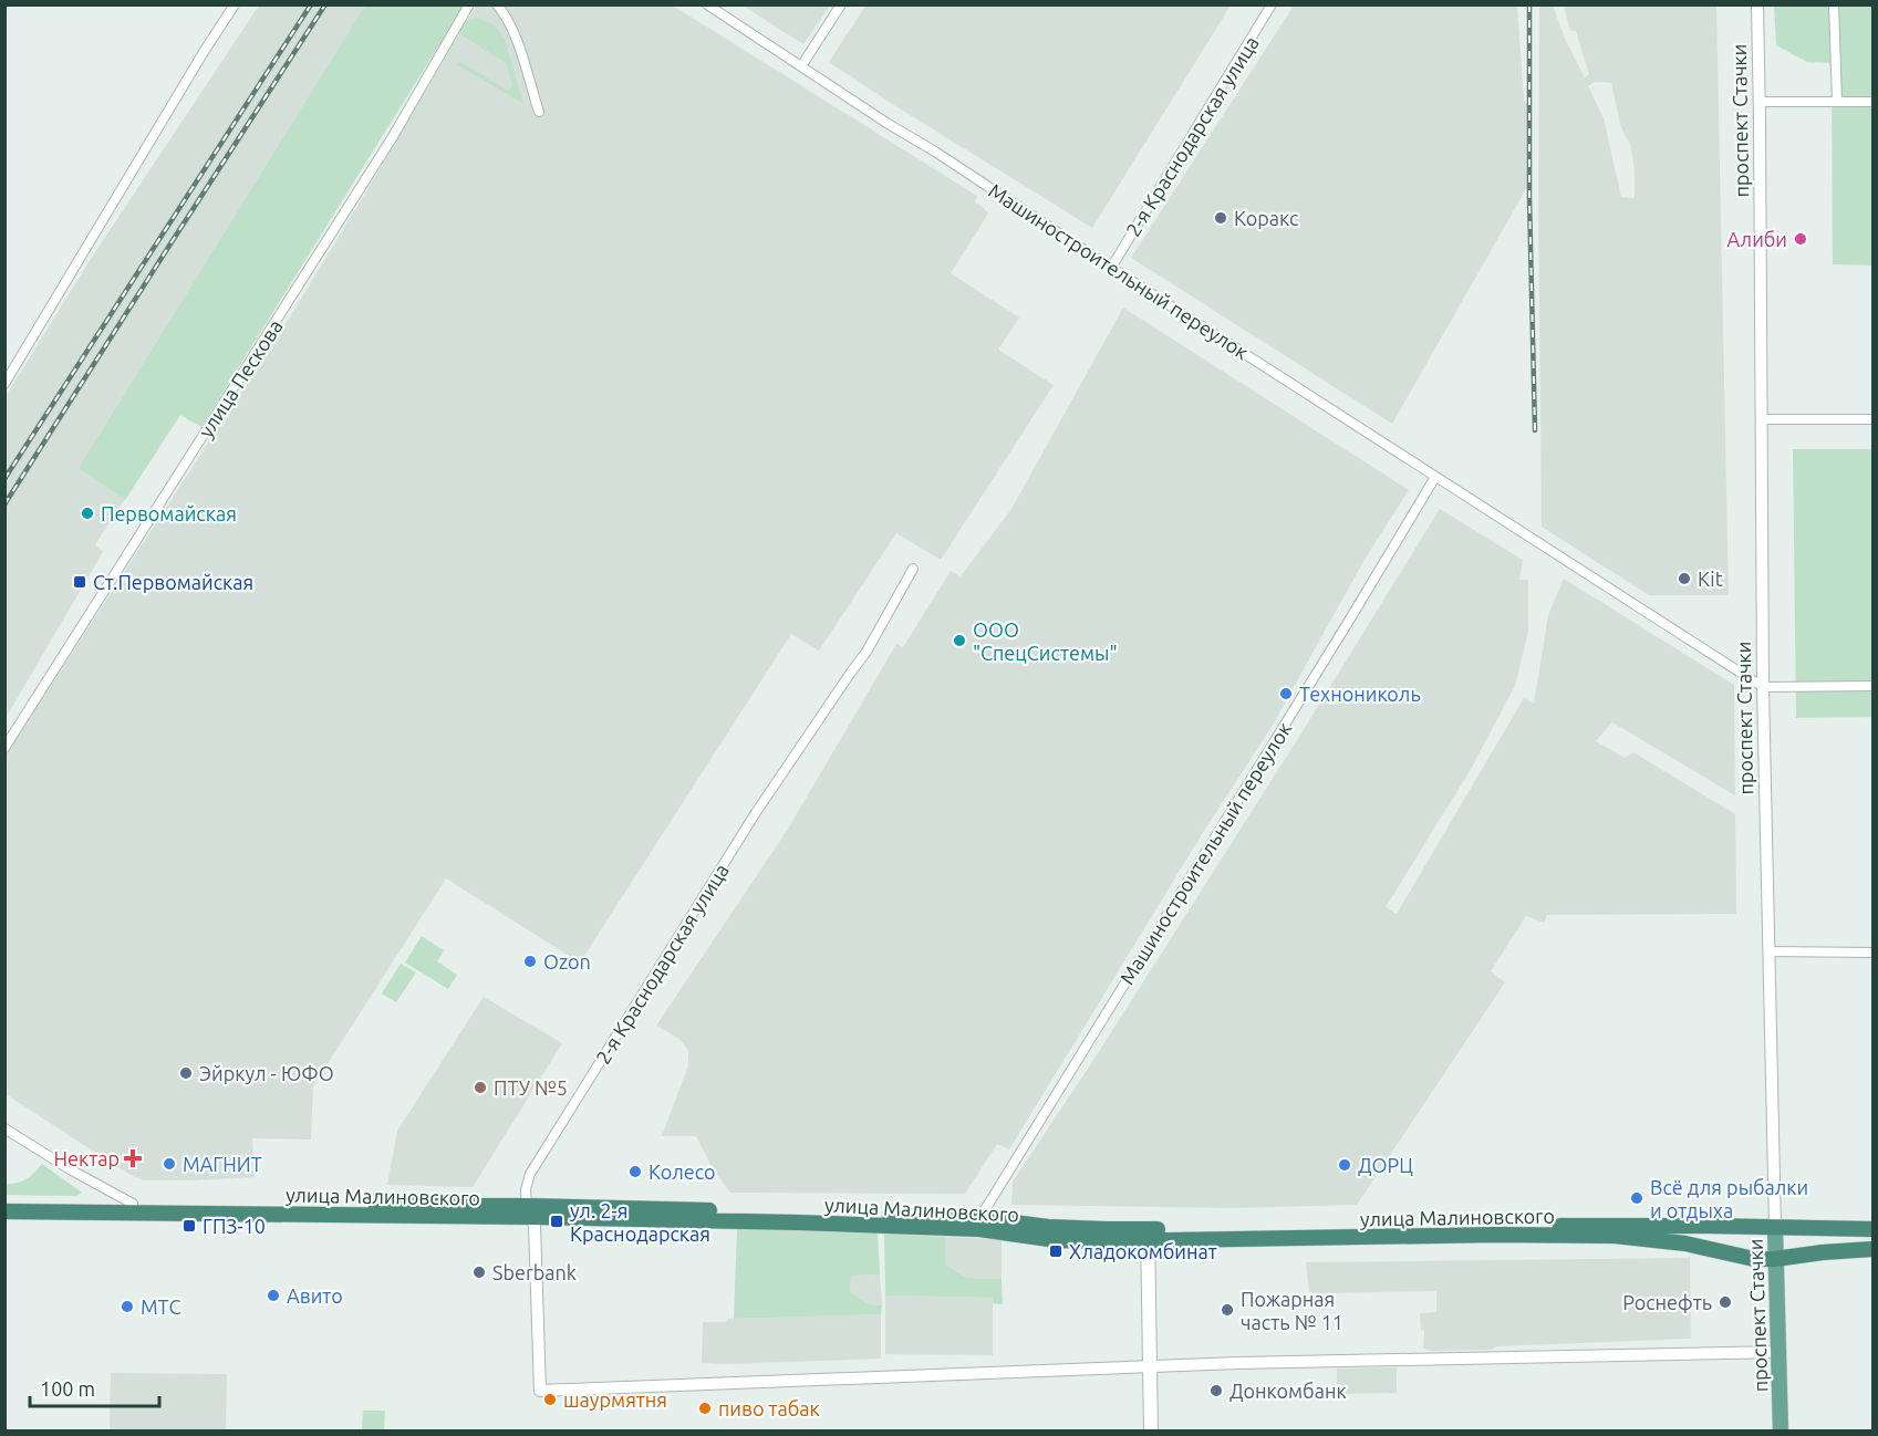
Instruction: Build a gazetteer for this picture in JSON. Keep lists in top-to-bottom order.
{
  "streets": {
    "highway": ["улица Малиновского"],
    "main road": ["проспект Стачки"],
    "street": ["2-я Краснодарская улица", "Машиностроительный переулок", "улица Пескова"]
  },
  "crossings": [
    ["проспект Стачки", "Машиностроительный переулок"],
    ["проспект Стачки", "улица Малиновского"],
    ["2-я Краснодарская улица", "Машиностроительный переулок"],
    ["2-я Краснодарская улица", "улица Малиновского"],
    ["Машиностроительный переулок", "улица Малиновского"]
  ],
  "places": {
    "other": [
      "Коракс",
      "Алиби",
      "Первомайская",
      "Kit",
      "ООО \"СпецСистемы\"",
      "Технониколь",
      "Ozon",
      "Эйркул - ЮФО",
      "ПТУ №5",
      "МАГНИТ",
      "ДОРЦ",
      "Колесо",
      "Всё для рыбалки и отдыха",
      "Sberbank",
      "Авито",
      "Роснефть",
      "МТС",
      "Пожарная часть № 11",
      "Донкомбанк",
      "шаурмятня",
      "пиво табак"
    ],
    "transit": [
      "Ст.Первомайская",
      "ул. 2-я Краснодарская",
      "ГПЗ-10",
      "Хладокомбинат"
    ],
    "health": ["Нектар"]
  },
  "scale_bar": "100 m"
}
